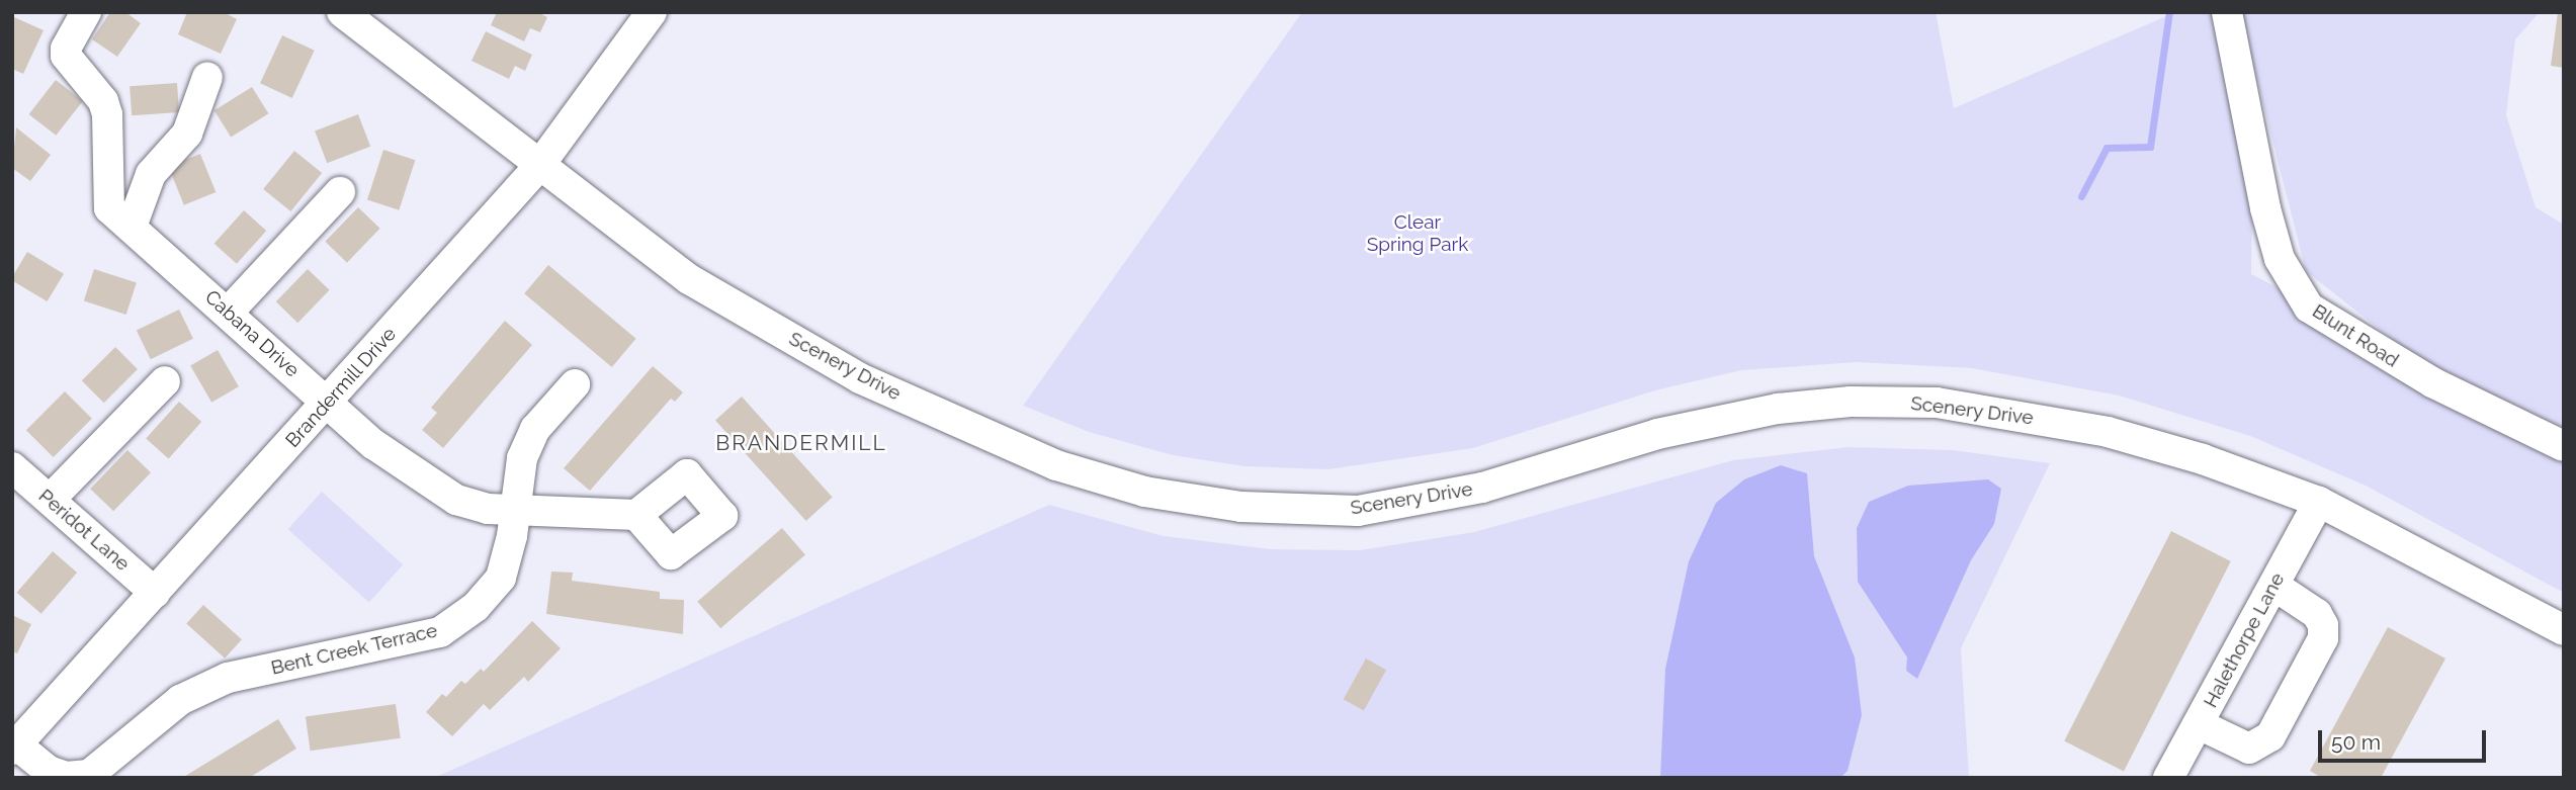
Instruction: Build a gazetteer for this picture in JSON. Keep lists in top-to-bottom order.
{
  "streets": {
    "street": [
      "Cabana Drive",
      "Blunt Road",
      "Scenery Drive",
      "Brandermill Drive",
      "Peridot Lane",
      "Halethorpe Lane",
      "Bent Creek Terrace"
    ]
  },
  "crossings": [
    ["Cabana Drive", "Brandermill Drive"],
    ["Cabana Drive", "Bent Creek Terrace"],
    ["Scenery Drive", "Brandermill Drive"],
    ["Scenery Drive", "Halethorpe Lane"],
    ["Brandermill Drive", "Peridot Lane"],
    ["Brandermill Drive", "Bent Creek Terrace"]
  ],
  "districts": ["BRANDERMILL"],
  "parks": ["Clear Spring Park"],
  "scale_bar": "50 m"
}
